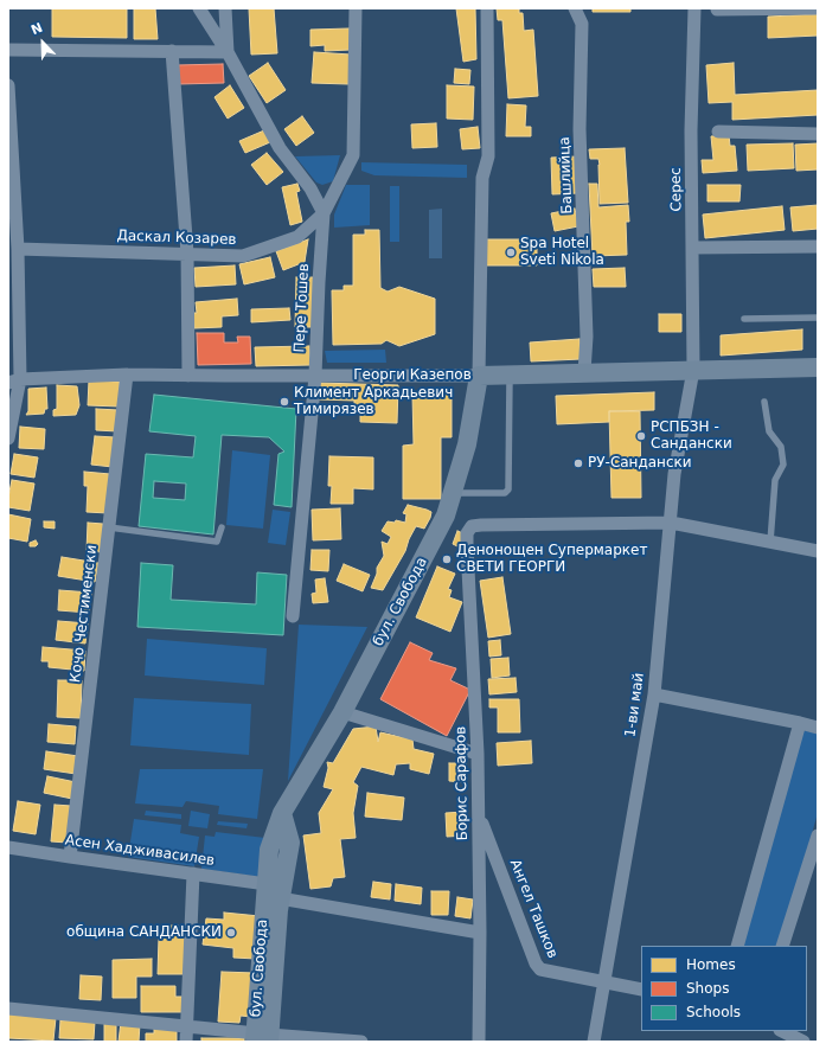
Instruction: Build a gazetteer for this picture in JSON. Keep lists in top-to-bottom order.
{
  "streets": {
    "street": [
      "Башлийца",
      "Серес",
      "Даскал Козарев",
      "Пере Тошев",
      "Георги Казепов",
      "бул. Свобода",
      "Кочо Честименски",
      "1-ви май",
      "Борис Сарафов",
      "Асен Хадживасилев",
      "Ангел Ташков"
    ]
  },
  "crossings": [
    ["Башлийца", "Георги Казепов"],
    ["Серес", "Георги Казепов"],
    ["Серес", "1-ви май"],
    ["Даскал Козарев", "Пере Тошев"],
    ["Пере Тошев", "Георги Казепов"],
    ["Георги Казепов", "бул. Свобода"],
    ["Георги Казепов", "Кочо Честименски"],
    ["Георги Казепов", "1-ви май"],
    ["бул. Свобода", "Асен Хадживасилев"],
    ["Кочо Честименски", "Асен Хадживасилев"],
    ["1-ви май", "Борис Сарафов"],
    ["1-ви май", "Ангел Ташков"],
    ["Борис Сарафов", "Ангел Ташков"]
  ],
  "places": [
    "Spa Hotel Sveti Nikola",
    "Климент Аркадьевич Тимирязев",
    "РСПБЗН - Сандански",
    "РУ-Сандански",
    "Денонощен Супермаркет СВЕТИ ГЕОРГИ",
    "община САНДАНСКИ"
  ],
  "legend": ["Homes", "Shops", "Schools"],
  "north": "top left"
}
